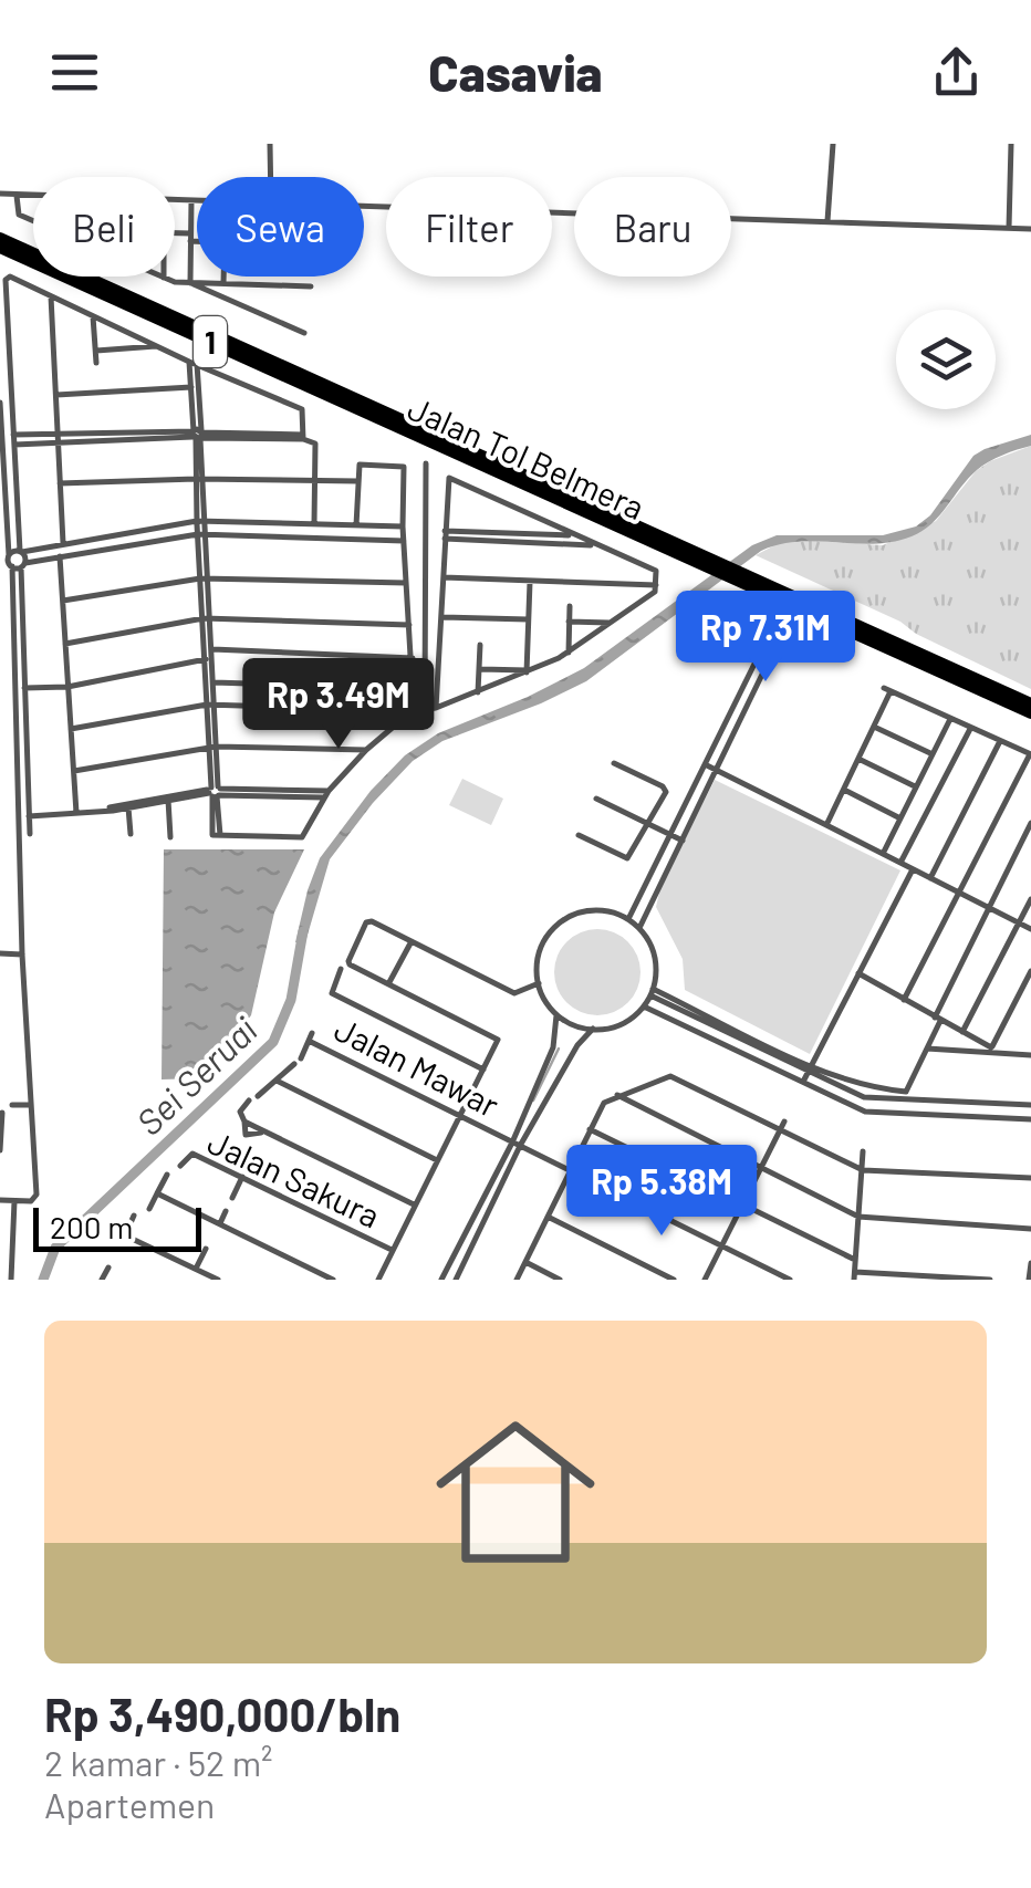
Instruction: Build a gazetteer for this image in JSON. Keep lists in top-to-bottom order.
{
  "streets": {
    "highway": ["1", "Jalan Tol Belmera"],
    "street": ["Jalan Mawar", "Jalan Sakura"]
  },
  "water": ["Sei Seruai"],
  "scale_bar": "200 m",
  "page": {
    "header": "Casavia",
    "chip": [
      "Beli",
      "Sewa",
      "Filter",
      "Baru"
    ],
    "price": ["Rp 7.31M", "Rp 3.49M", "Rp 5.38M"],
    "scale": "200 m",
    "list": [
      {
        "name": "Rp 3,490,000/bln",
        "note": "2 kamar · 52 m² · Apartemen"
      }
    ]
  }
}
